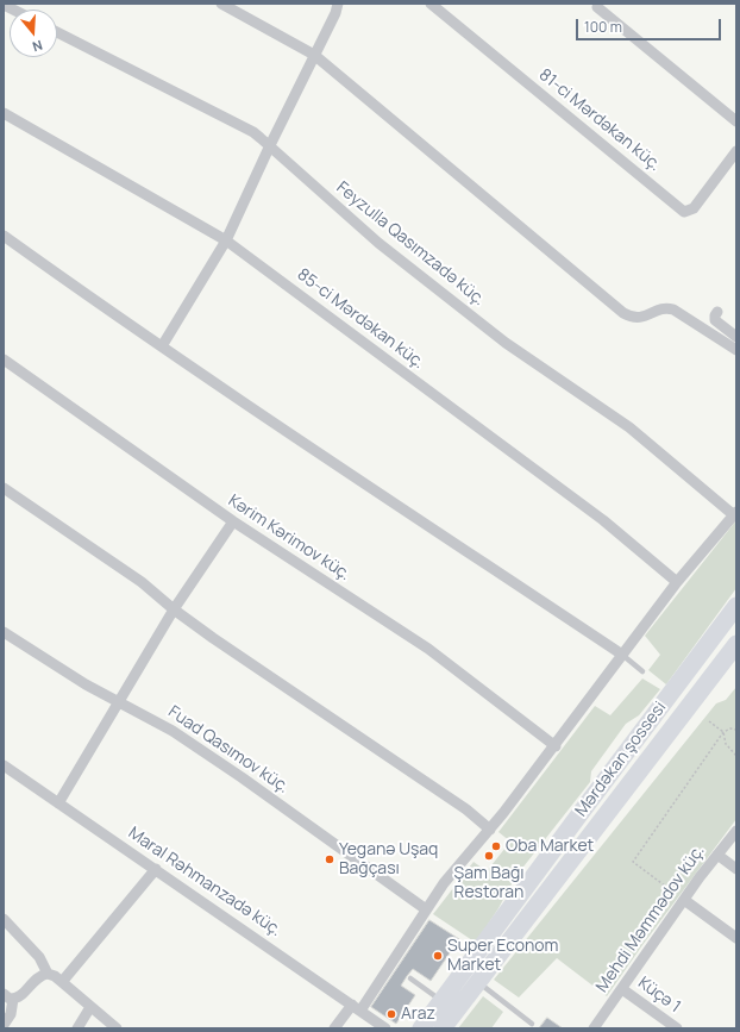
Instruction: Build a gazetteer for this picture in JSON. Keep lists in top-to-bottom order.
{
  "streets": {
    "main road": ["Mərdəkan şossesi"],
    "street": [
      "81-ci Mərdəkan küç.",
      "Feyzulla Qasımzadə küç.",
      "85-ci Mərdəkan küç.",
      "Kərim Kərimov küç.",
      "Fuad Qasımov küç.",
      "Maral Rəhmanzadə küç.",
      "Mehdi Məmmədov küç.",
      "Küçə 1"
    ]
  },
  "crossings": [
    ["Mehdi Məmmədov küç.", "Küçə 1"]
  ],
  "places": [
    "Oba Market",
    "Şam Bağı Restoran",
    "Yeganə Uşaq Bağçası",
    "Super Econom Market",
    "Araz"
  ],
  "scale_bar": "100 m",
  "north": "bottom"
}
